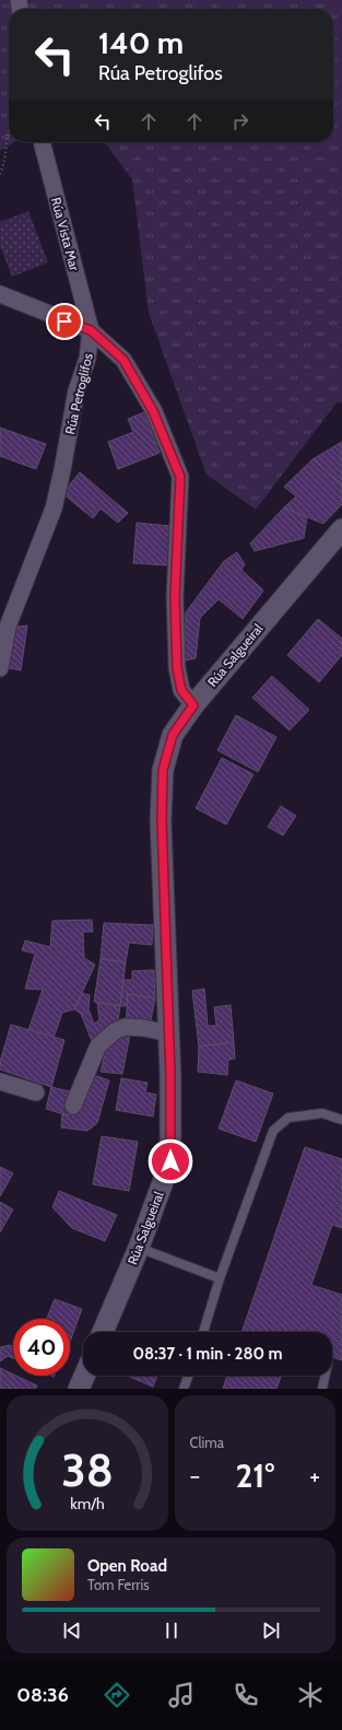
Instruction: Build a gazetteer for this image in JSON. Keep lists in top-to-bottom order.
{
  "streets": {
    "street": ["Rúa Vista Mar", "Rúa Petroglifos", "Rúa Salgueiral"]
  },
  "crossings": [
    ["Rúa Vista Mar", "Rúa Petroglifos"],
    ["Rúa Petroglifos", "Rúa Salgueiral"]
  ],
  "page": {
    "turn": ["140 m", "Rúa Petroglifos"],
    "limit": "40",
    "trip": "08:37 · 1 min · 280 m",
    "tile": "Clima",
    "heat": ["−", "21°", "+"],
    "song": ["Open Road", "Tom Ferris"],
    "tabs": "08:36",
    "gauge": ["38", "km/h"]
  }
}
